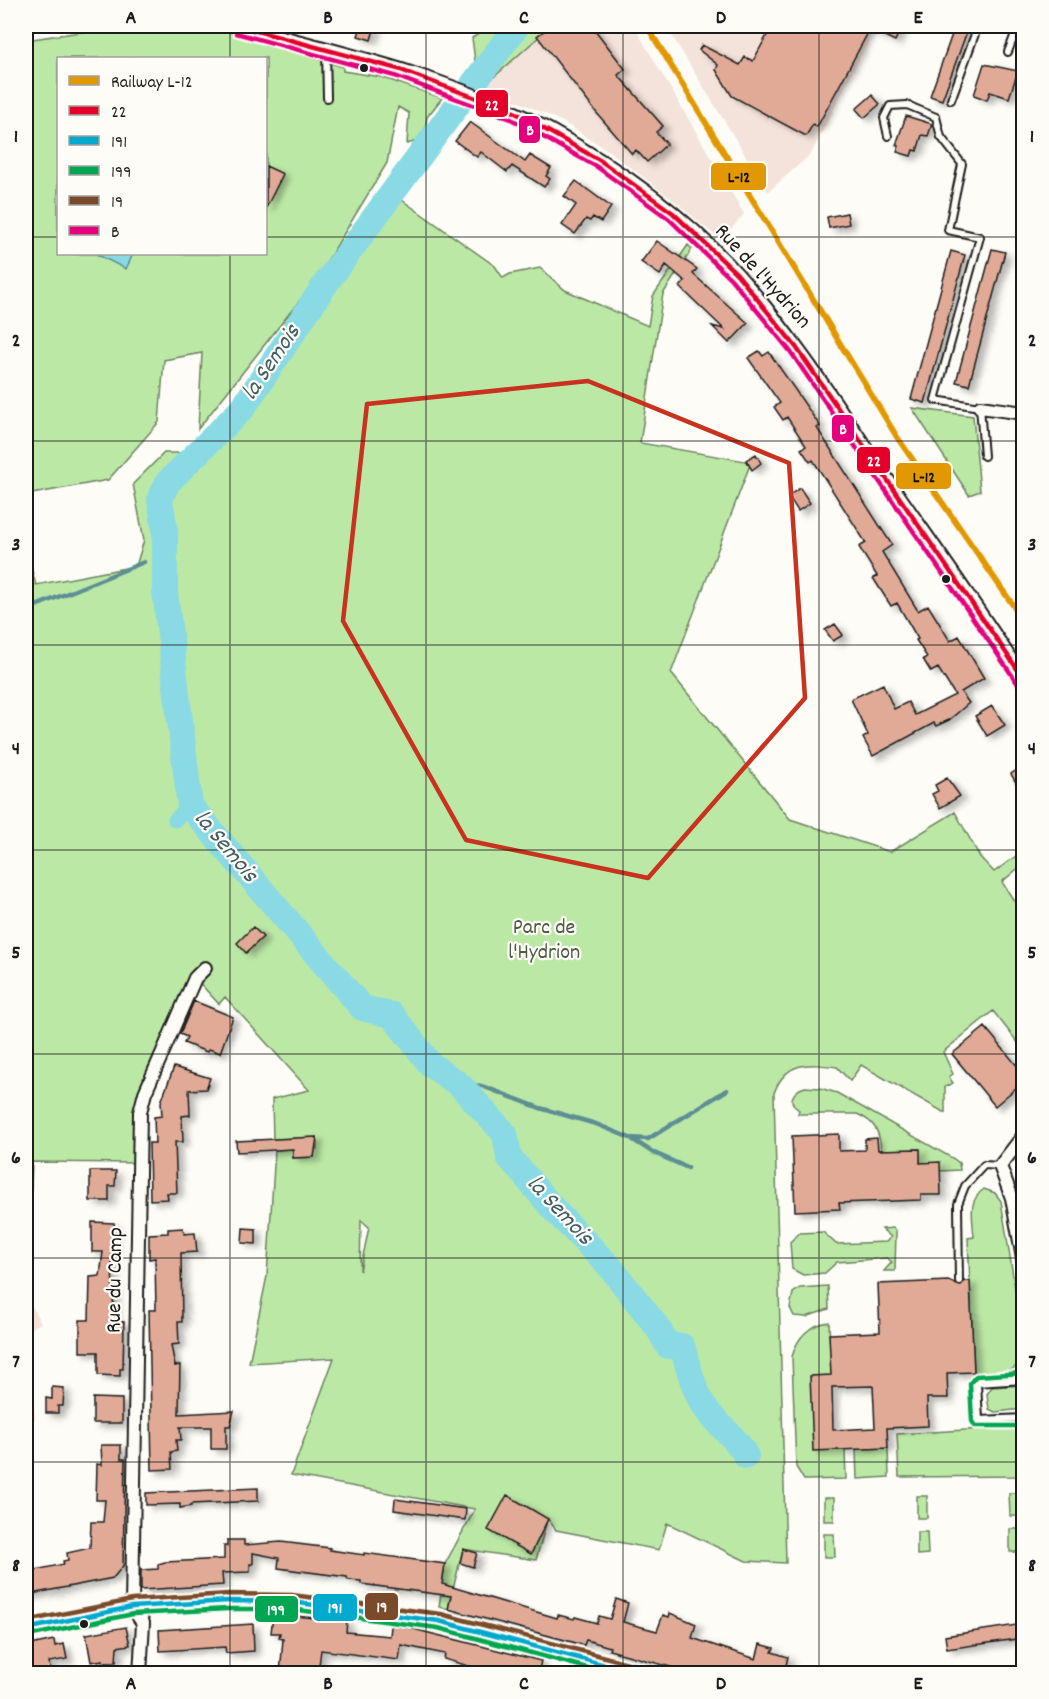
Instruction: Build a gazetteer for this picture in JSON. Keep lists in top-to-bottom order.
{
  "streets": {
    "street": ["Rue de l'Hydrion", "Rue du Camp"]
  },
  "water": ["la Semois"],
  "parks": ["Parc de l'Hydrion"],
  "lines": [
    "rail line L-12",
    "transit line 22",
    "transit line B",
    "transit line 199",
    "transit line 19",
    "transit line 191"
  ],
  "legend": [
    "Railway L-12",
    "22",
    "191",
    "199",
    "19",
    "B"
  ],
  "grid": {
    "columns": [
      "A",
      "B",
      "C",
      "D",
      "E"
    ],
    "rows": [
      "1",
      "2",
      "3",
      "4",
      "5",
      "6",
      "7",
      "8"
    ]
  }
}
